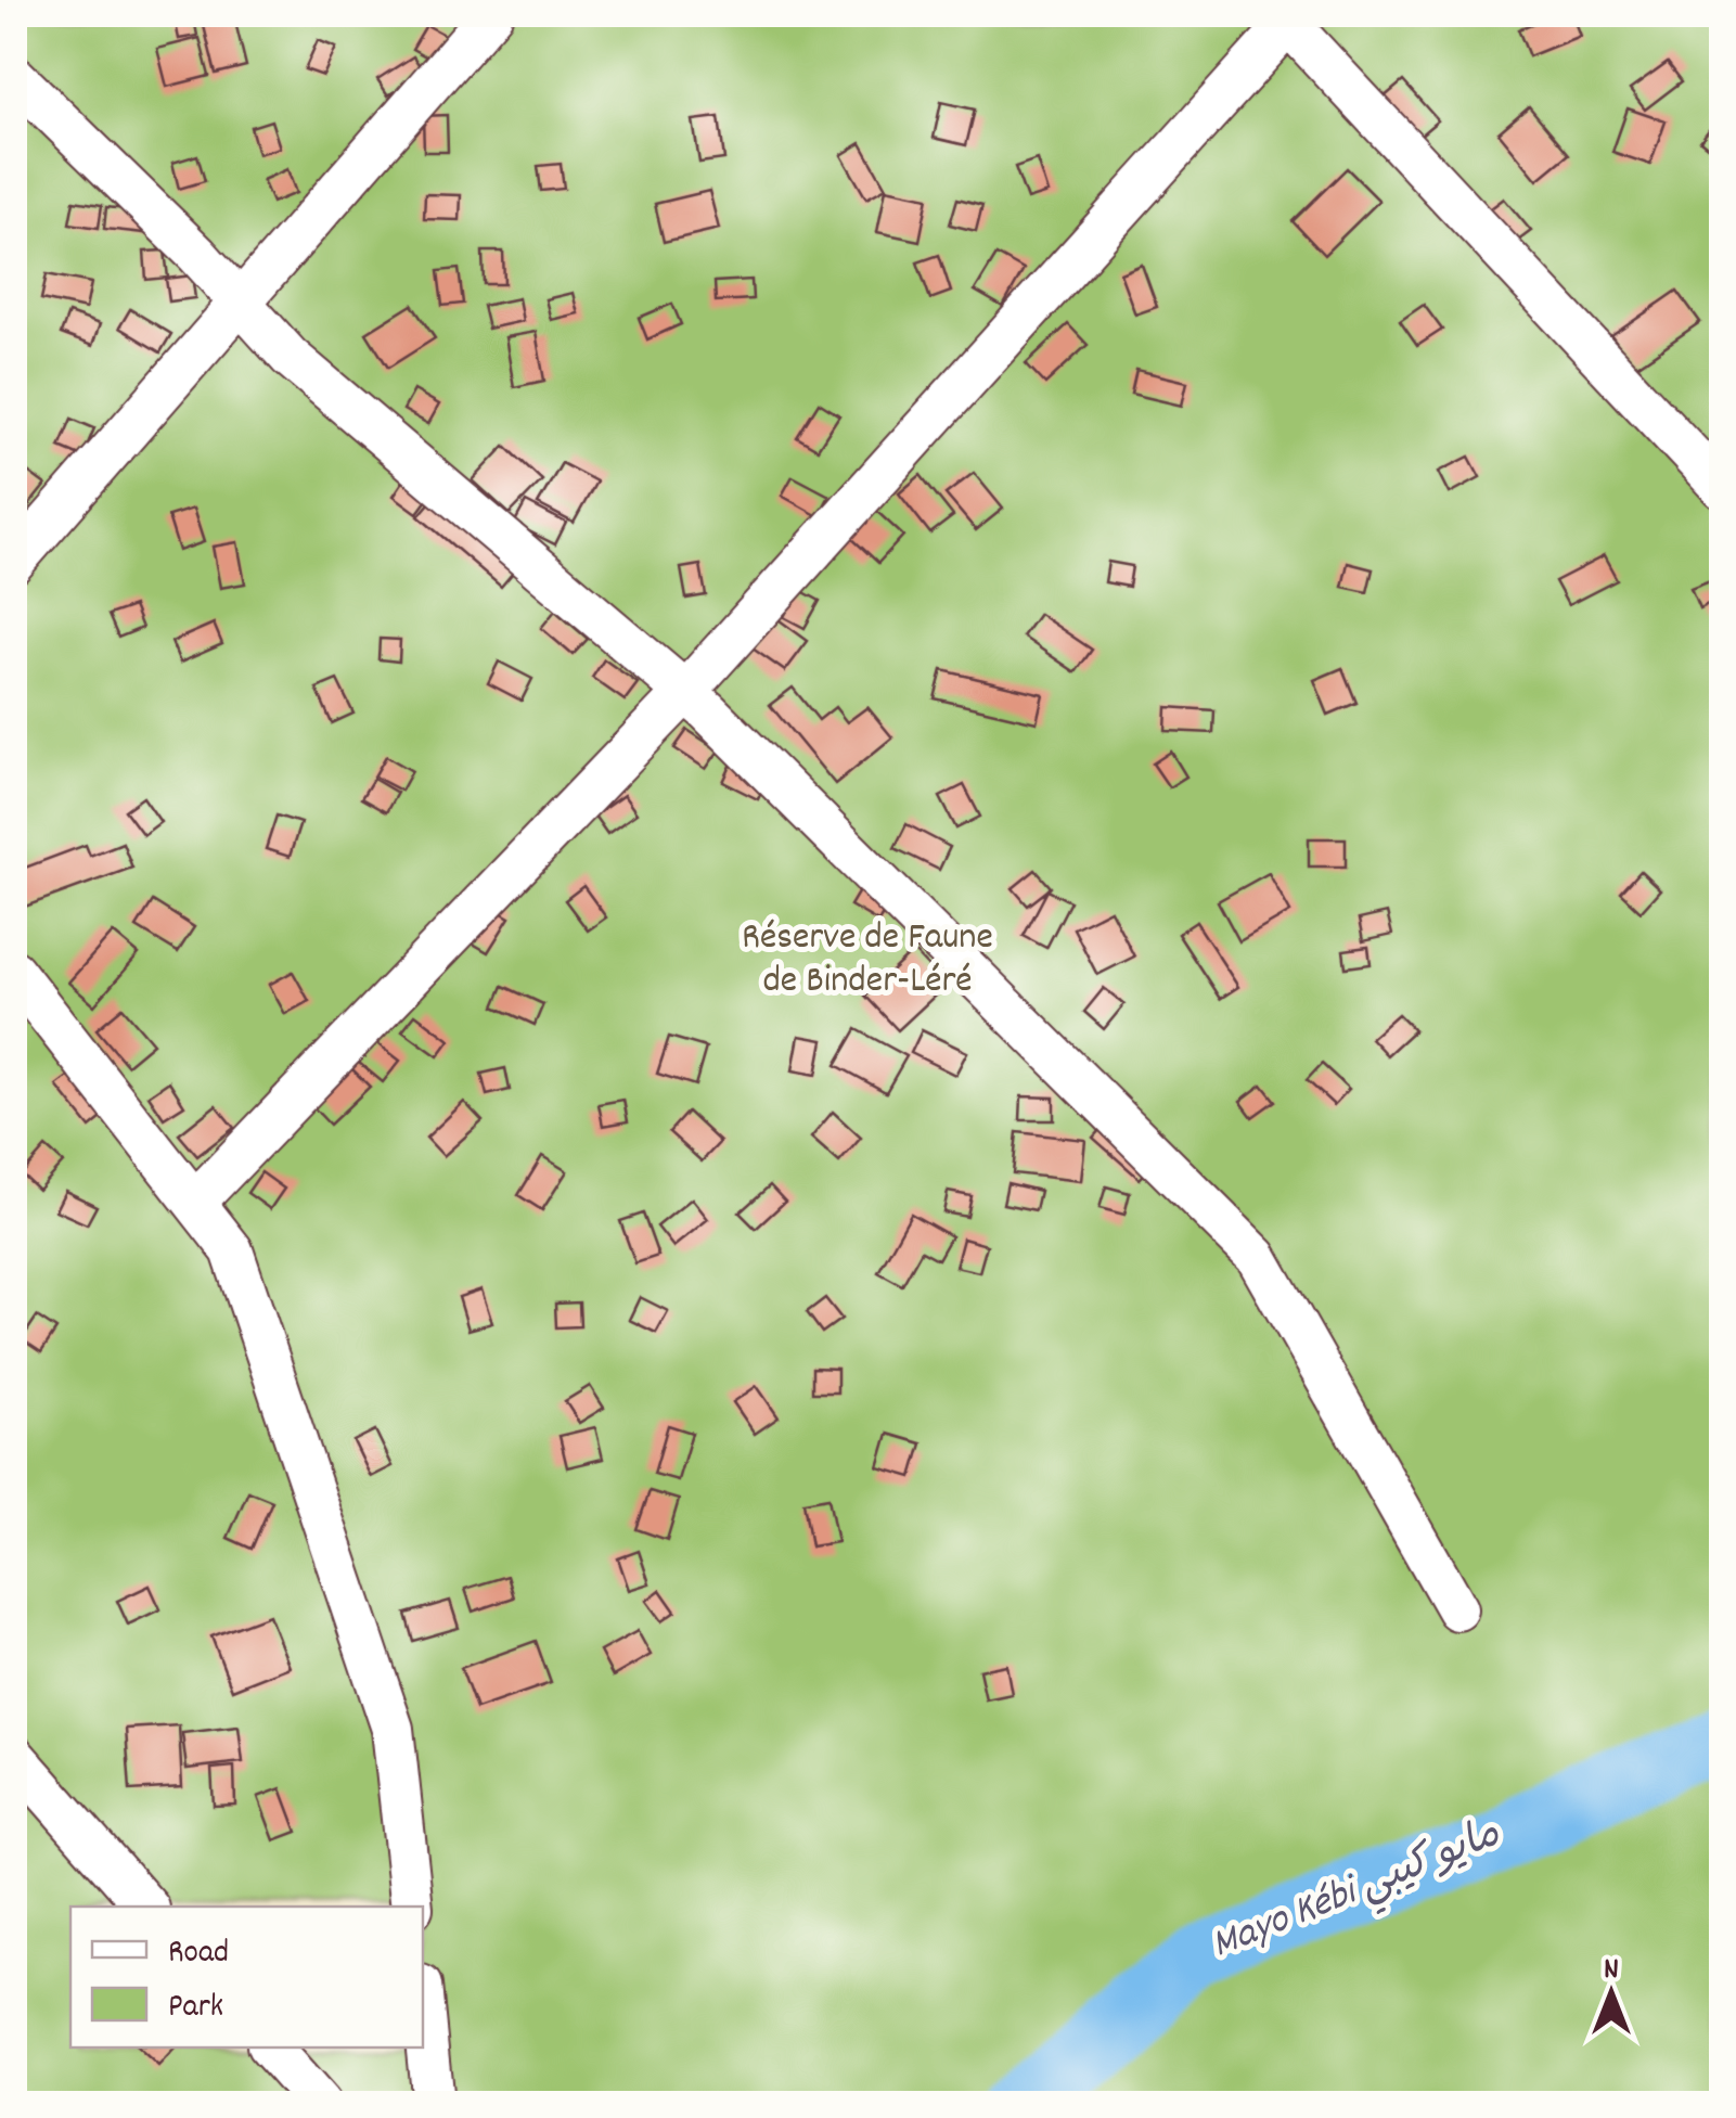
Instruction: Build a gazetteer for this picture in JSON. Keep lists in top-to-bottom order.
{
  "water": ["Mayo Kébi مايو كيبي"],
  "parks": ["Réserve de Faune de Binder-Léré"],
  "legend": ["Road", "Park"],
  "north": "top"
}
